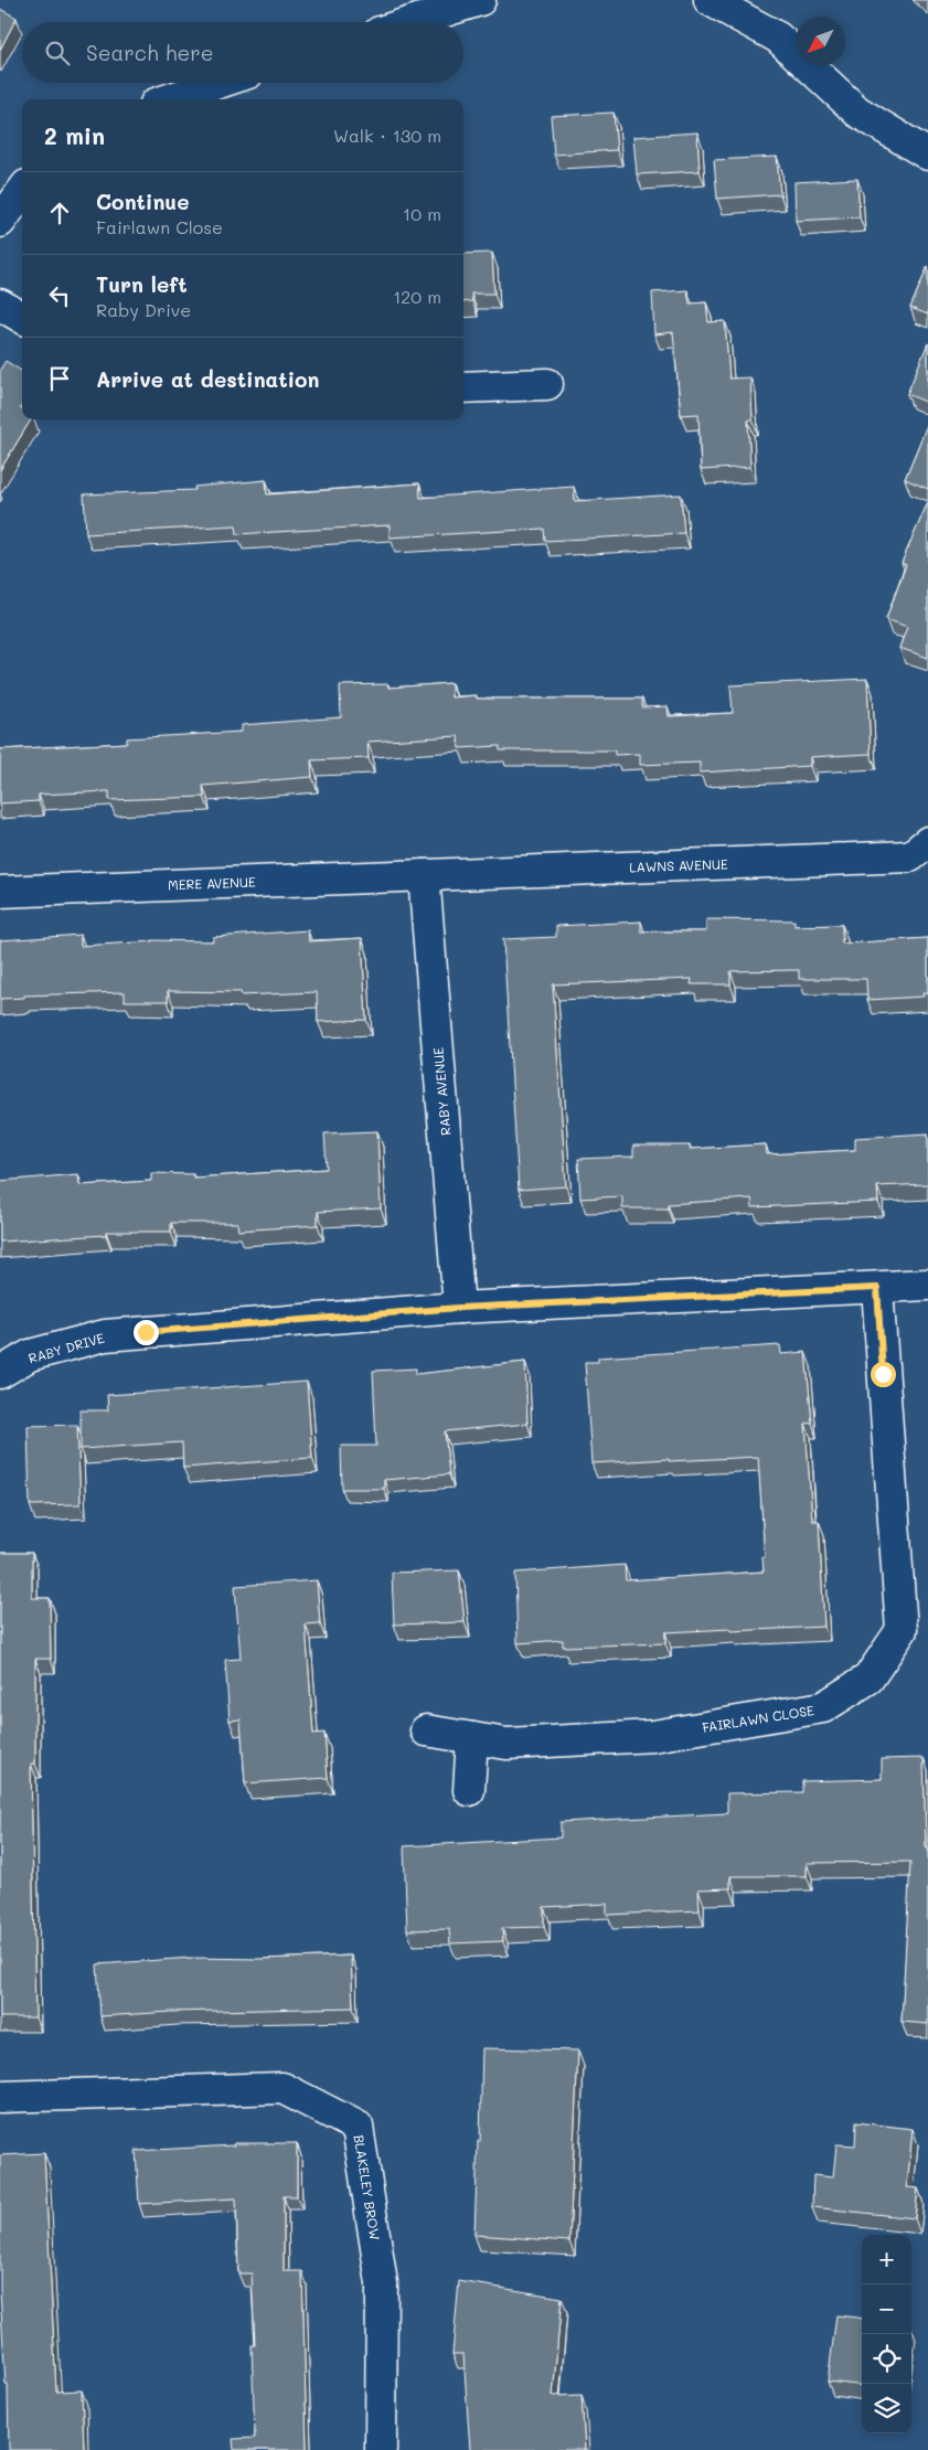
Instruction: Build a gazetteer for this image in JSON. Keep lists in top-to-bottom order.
{
  "streets": {
    "street": [
      "LAWNS AVENUE",
      "MERE AVENUE",
      "RABY AVENUE",
      "RABY DRIVE",
      "FAIRLAWN CLOSE",
      "BLAKELEY BROW"
    ]
  },
  "crossings": [
    ["LAWNS AVENUE", "MERE AVENUE"],
    ["LAWNS AVENUE", "RABY AVENUE"],
    ["MERE AVENUE", "RABY AVENUE"],
    ["RABY AVENUE", "RABY DRIVE"],
    ["RABY DRIVE", "FAIRLAWN CLOSE"]
  ],
  "north": "bottom left",
  "page": {
    "search": "Search here",
    "heading": ["2 min", "Walk · 130 m"],
    "list": [
      ["Continue", "Fairlawn Close", "10 m"],
      ["Turn left", "Raby Drive", "120 m"],
      "Arrive at destination"
    ],
    "map_buttons": ["+", "−"]
  }
}
